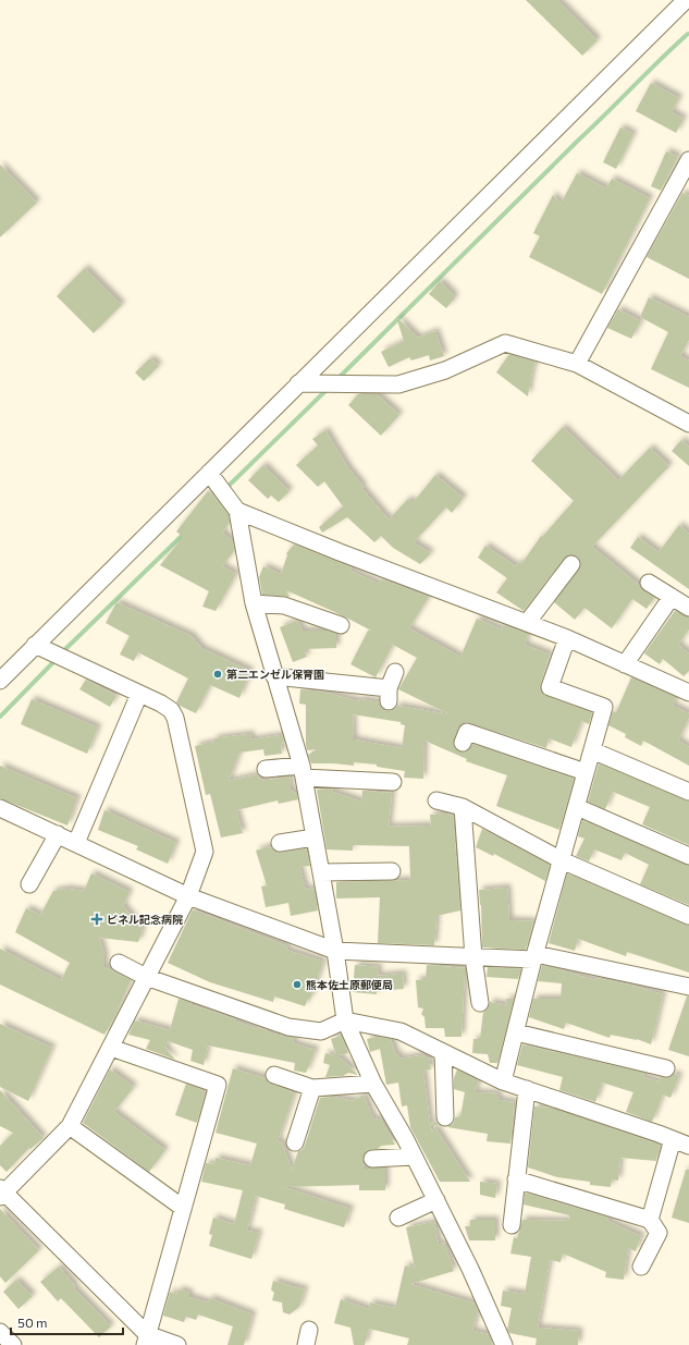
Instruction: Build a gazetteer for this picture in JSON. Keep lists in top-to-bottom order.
{
  "places": {
    "other": ["第二エンゼル保育園", "熊本佐土原郵便局"],
    "health": ["ピネル記念病院"]
  },
  "scale_bar": "50 m"
}
